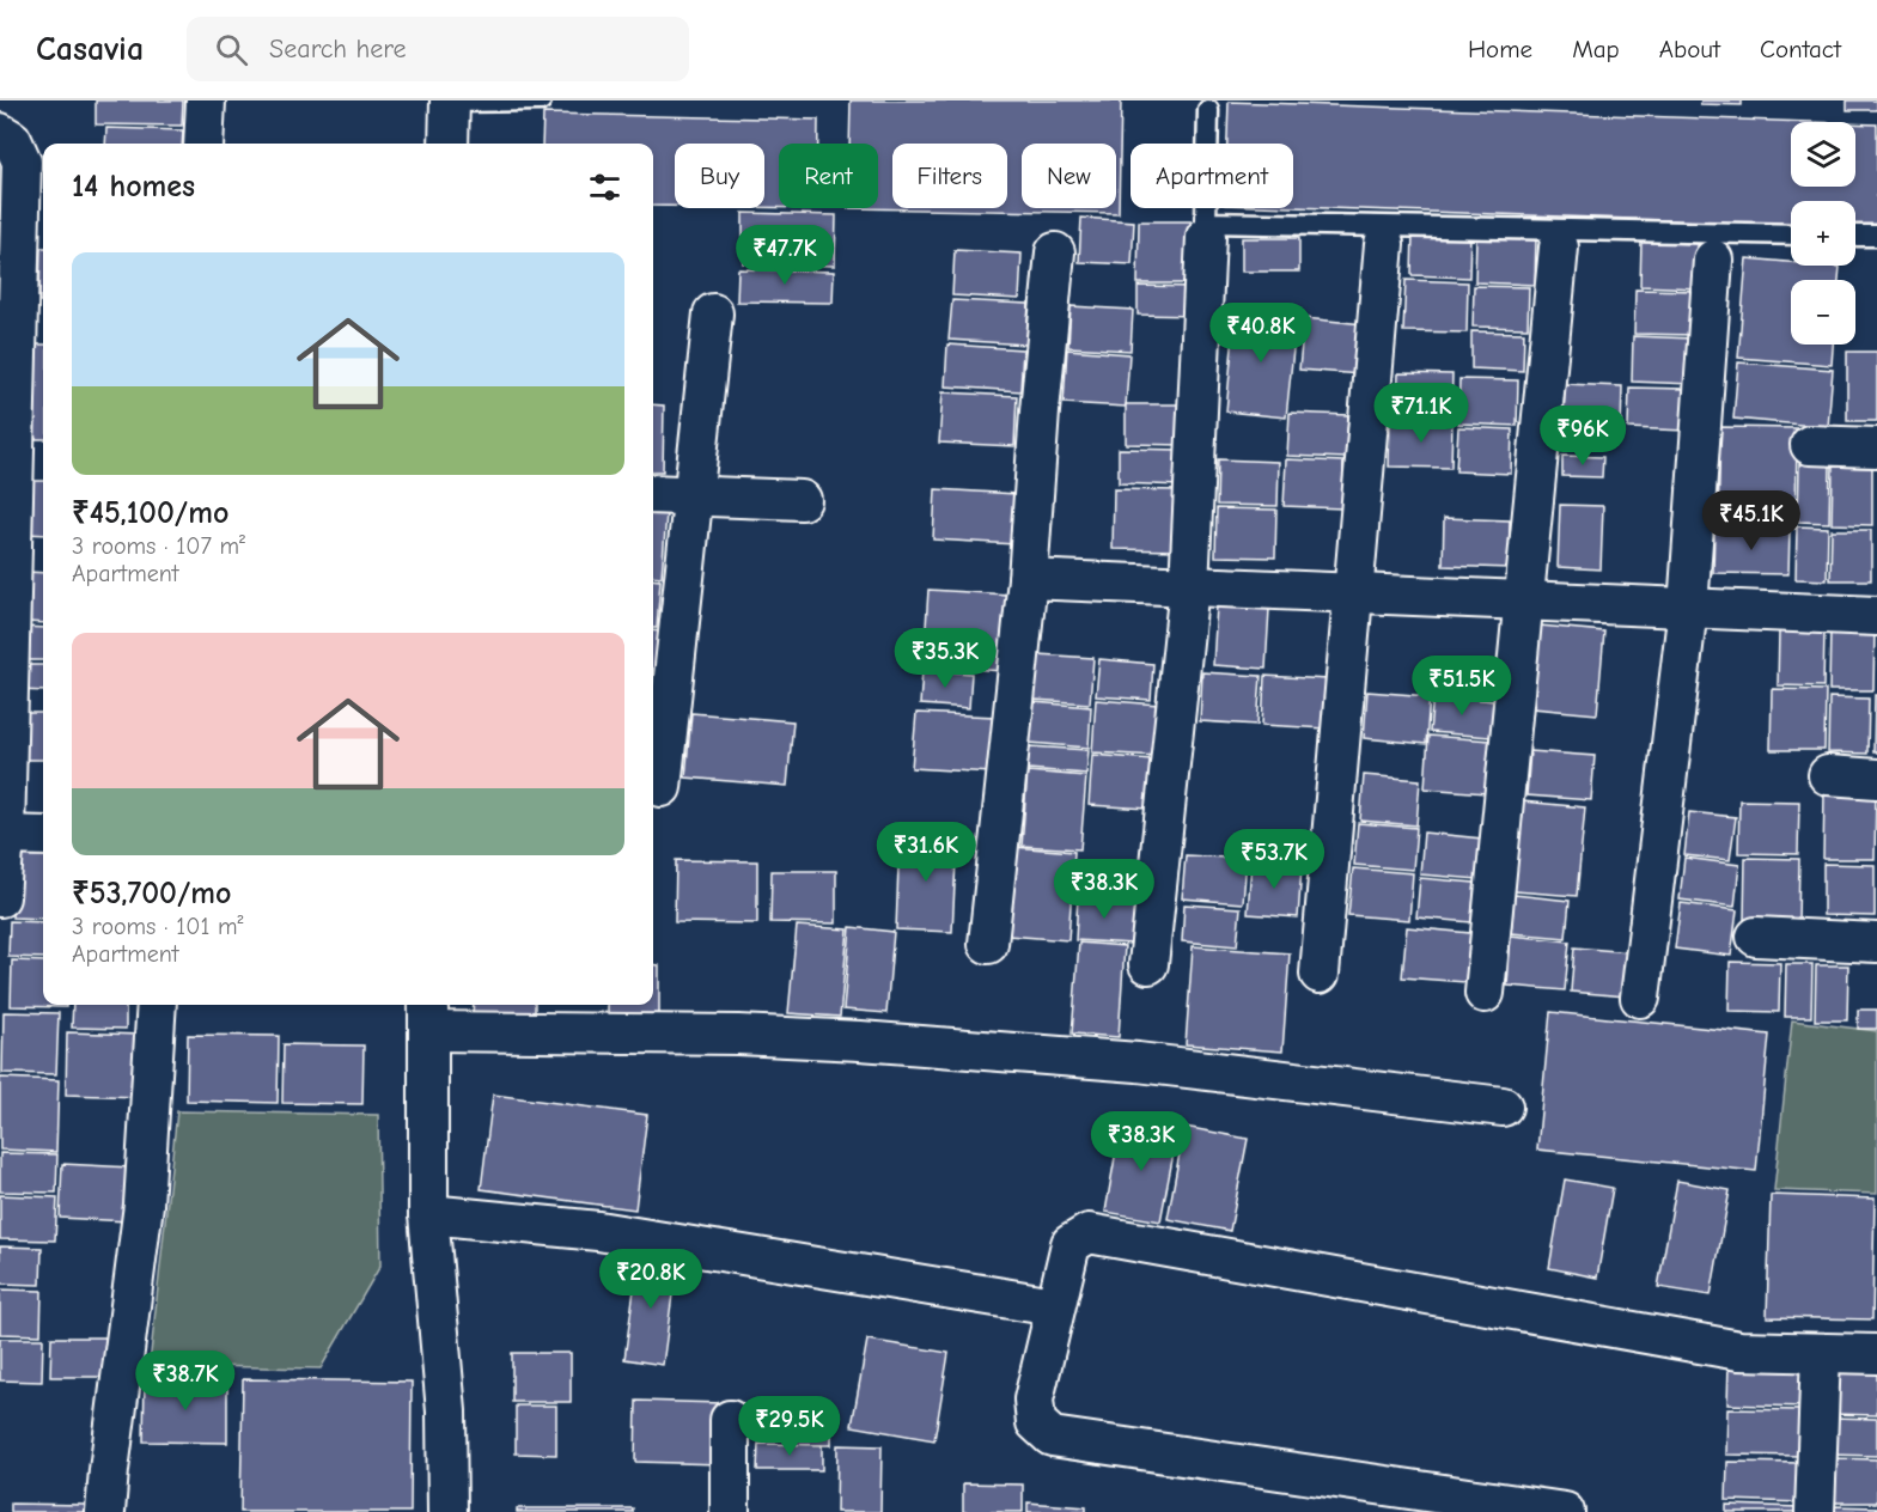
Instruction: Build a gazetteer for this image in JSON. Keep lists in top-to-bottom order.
{
  "page": {
    "header": "Casavia",
    "search": "Search here",
    "nav": [
      "Home",
      "Map",
      "About",
      "Contact"
    ],
    "map_buttons": ["+", "−"],
    "chip": [
      "Buy",
      "Rent",
      "Filters",
      "New",
      "Apartment"
    ],
    "heading": "14 homes",
    "price": [
      "₹47.7K",
      "₹40.8K",
      "₹71.1K",
      "₹96K",
      "₹45.1K",
      "₹35.3K",
      "₹51.5K",
      "₹31.6K",
      "₹53.7K",
      "₹38.3K",
      "₹38.3K",
      "₹20.8K",
      "₹38.7K",
      "₹29.5K"
    ],
    "list": [
      {
        "name": "₹45,100/mo",
        "note": "3 rooms · 107 m² · Apartment"
      },
      {
        "name": "₹53,700/mo",
        "note": "3 rooms · 101 m² · Apartment"
      }
    ]
  }
}
